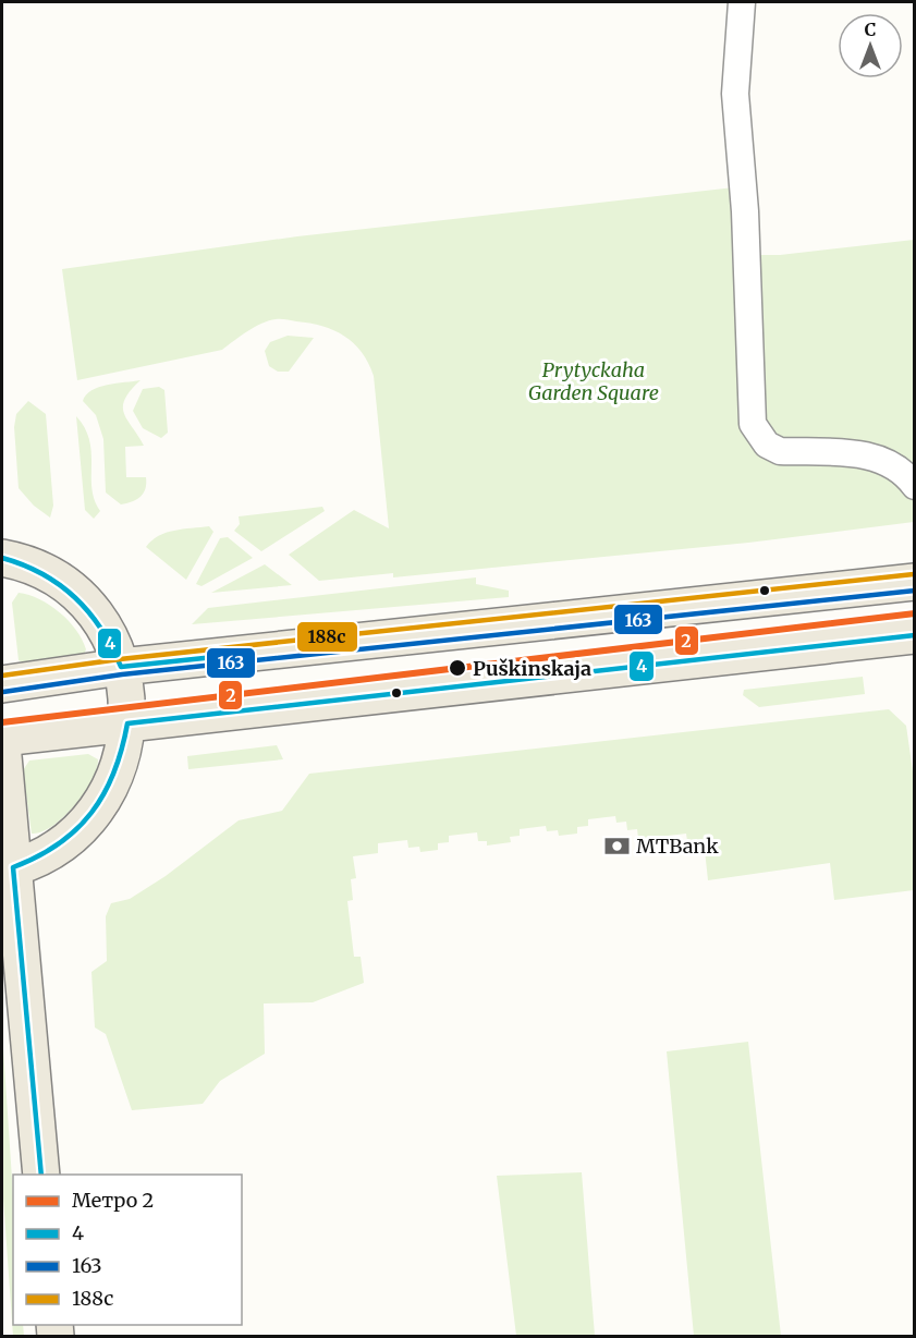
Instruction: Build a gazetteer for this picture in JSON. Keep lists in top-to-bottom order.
{
  "parks": ["Prytyckaha Garden Square"],
  "places": {
    "other": ["Puškinskaja"],
    "bank": ["MTBank"]
  },
  "lines": [
    "transit line 4",
    "transit line 188с",
    "transit line 163",
    "metro line 2"
  ],
  "legend": [
    "Метро 2",
    "4",
    "163",
    "188с"
  ],
  "north": "top"
}
